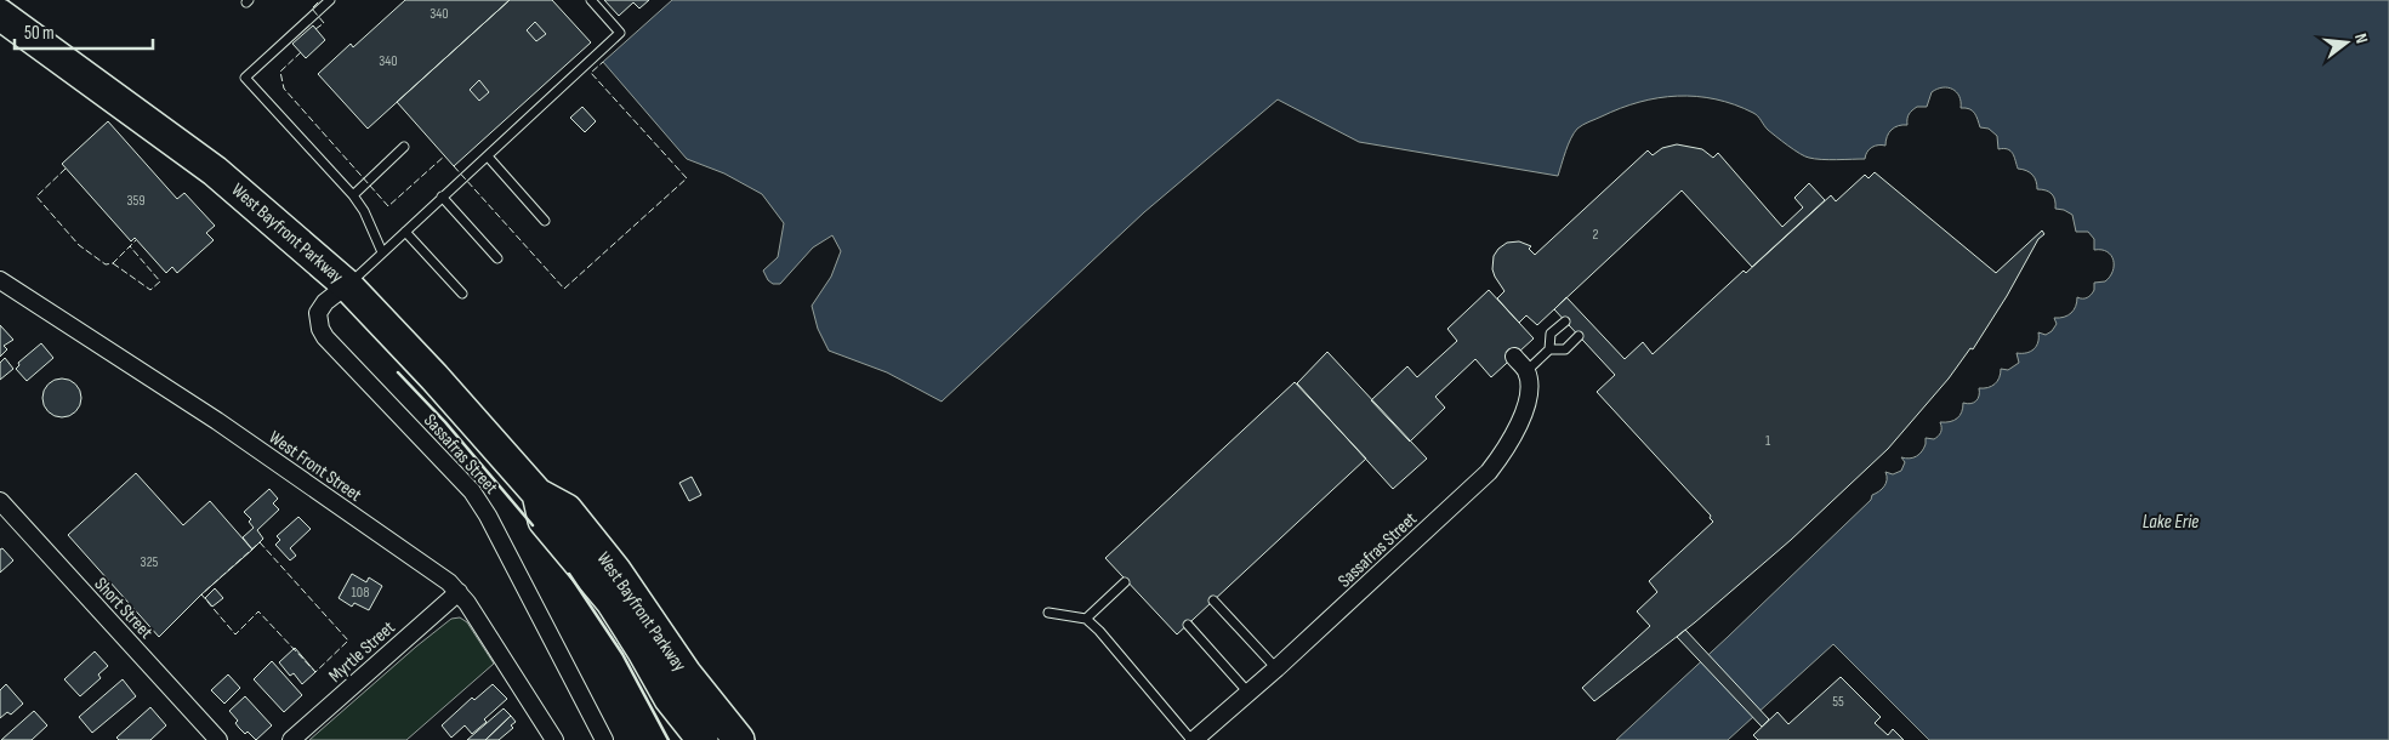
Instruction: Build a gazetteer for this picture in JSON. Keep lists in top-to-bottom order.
{
  "streets": {
    "highway": ["West Bayfront Parkway"],
    "street": [
      "Sassafras Street",
      "West Front Street",
      "Short Street",
      "Myrtle Street"
    ]
  },
  "crossings": [
    ["West Bayfront Parkway", "Sassafras Street"],
    ["West Front Street", "Myrtle Street"]
  ],
  "water": ["Lake Erie"],
  "house_numbers": [
    "340",
    "340",
    "359",
    "2",
    "1",
    "325",
    "108",
    "55"
  ],
  "scale_bar": "50 m",
  "north": "right"
}
